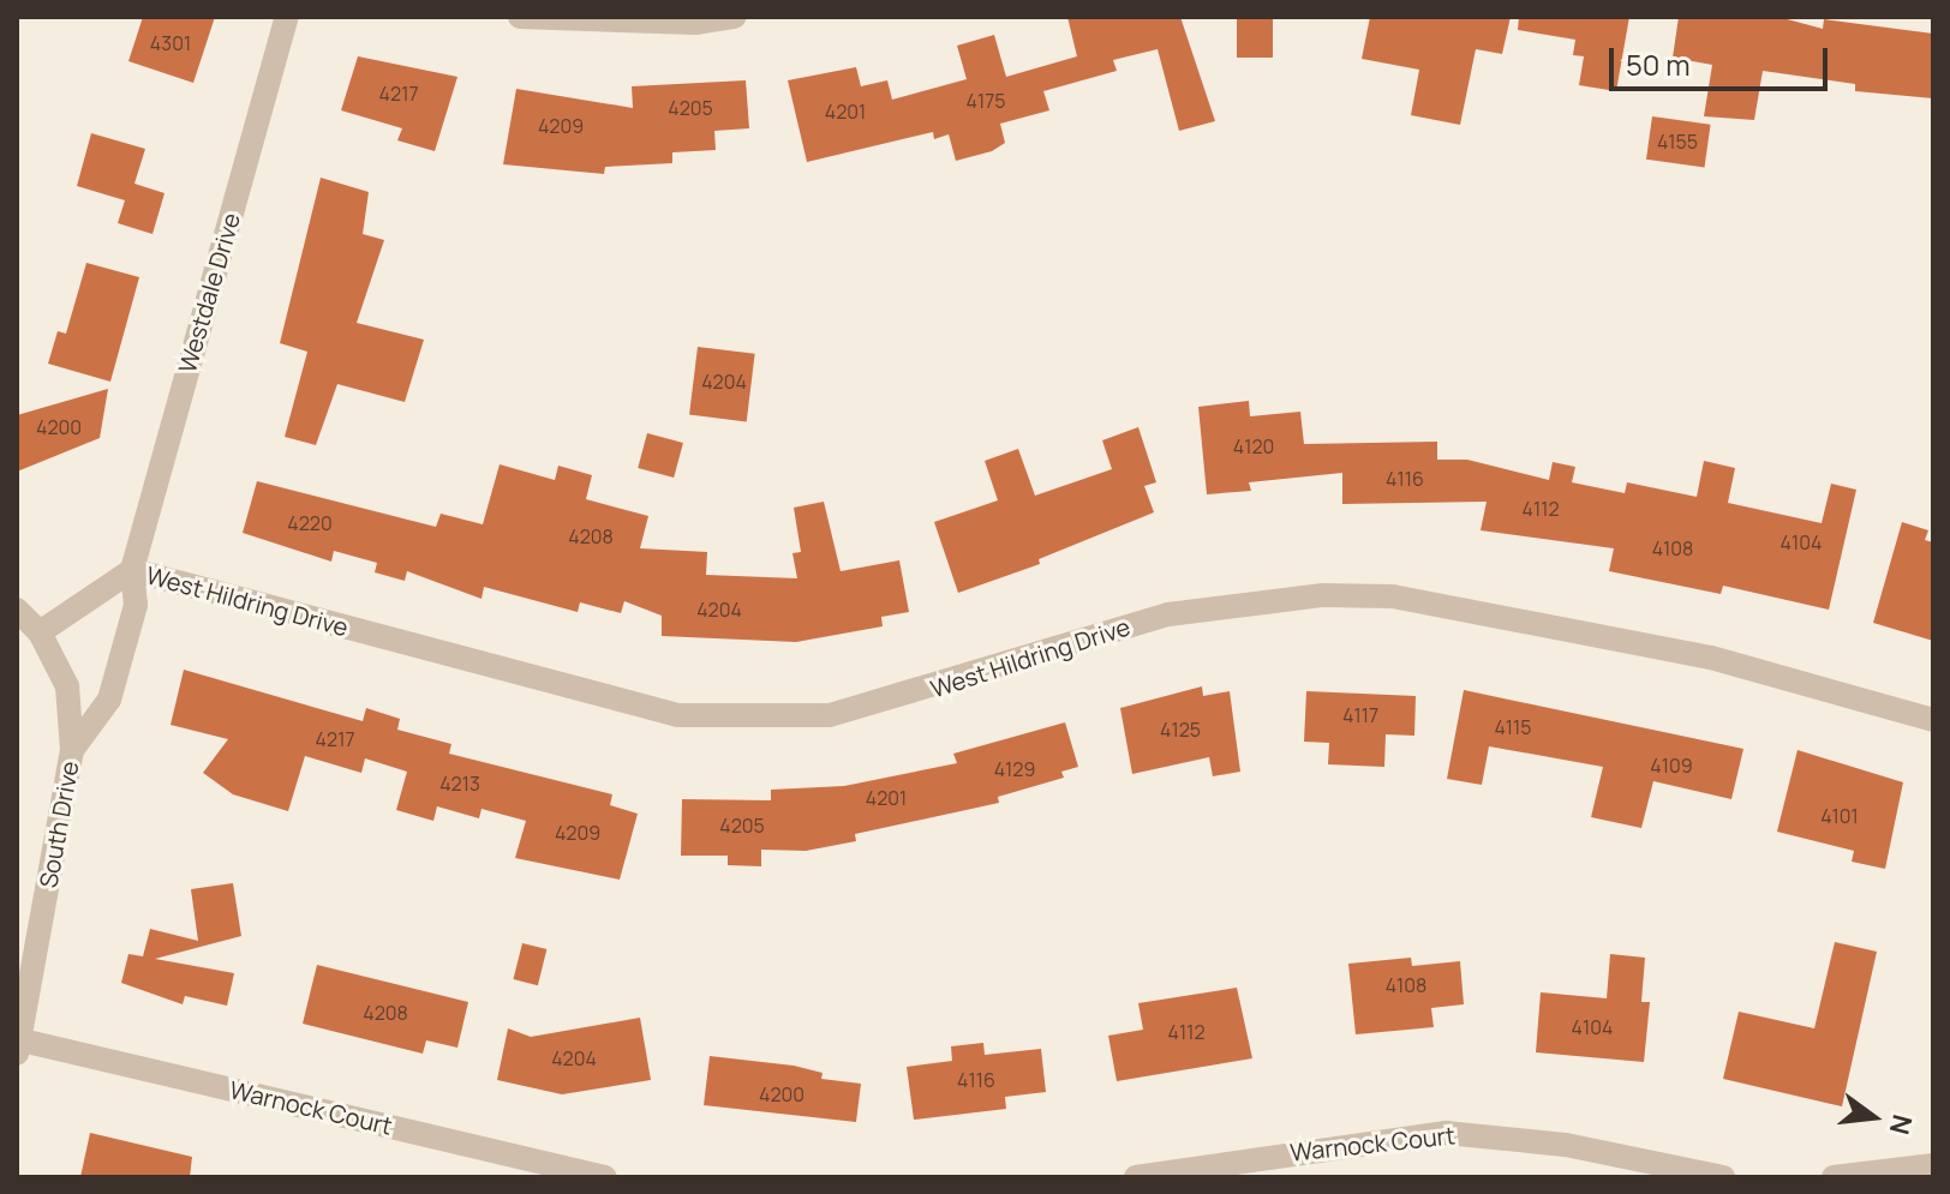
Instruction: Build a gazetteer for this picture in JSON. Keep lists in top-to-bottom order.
{
  "streets": {
    "street": [
      "Westdale Drive",
      "West Hildring Drive",
      "South Drive",
      "Warnock Court"
    ]
  },
  "crossings": [
    ["Westdale Drive", "West Hildring Drive"],
    ["Westdale Drive", "South Drive"],
    ["South Drive", "Warnock Court"]
  ],
  "house_numbers": [
    "4301",
    "4217",
    "4175",
    "4205",
    "4201",
    "4209",
    "4155",
    "4204",
    "4200",
    "4120",
    "4116",
    "4112",
    "4220",
    "4208",
    "4104",
    "4108",
    "4204",
    "4117",
    "4115",
    "4125",
    "4217",
    "4109",
    "4129",
    "4213",
    "4201",
    "4101",
    "4205",
    "4209",
    "4108",
    "4208",
    "4104",
    "4112",
    "4204",
    "4116",
    "4200"
  ],
  "scale_bar": "50 m",
  "north": "right"
}
